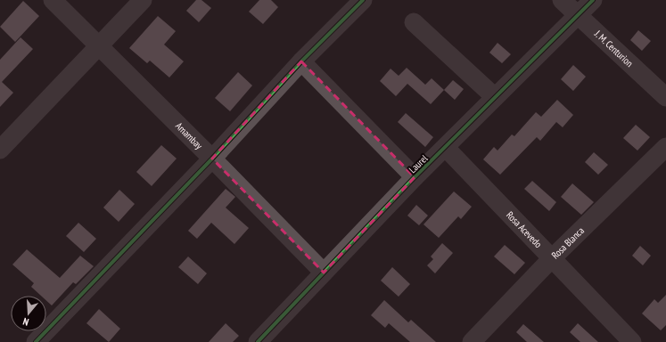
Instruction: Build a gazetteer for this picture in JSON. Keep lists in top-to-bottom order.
{
  "streets": {
    "street": [
      "J. M. Centurion",
      "Amambay",
      "Laurel",
      "Rosa Acevedo",
      "Rosa Blanca"
    ]
  },
  "crossings": [
    ["J. M. Centurion", "Laurel"],
    ["Amambay", "Laurel"],
    ["Laurel", "Rosa Acevedo"],
    ["Rosa Acevedo", "Rosa Blanca"]
  ],
  "north": "bottom"
}
